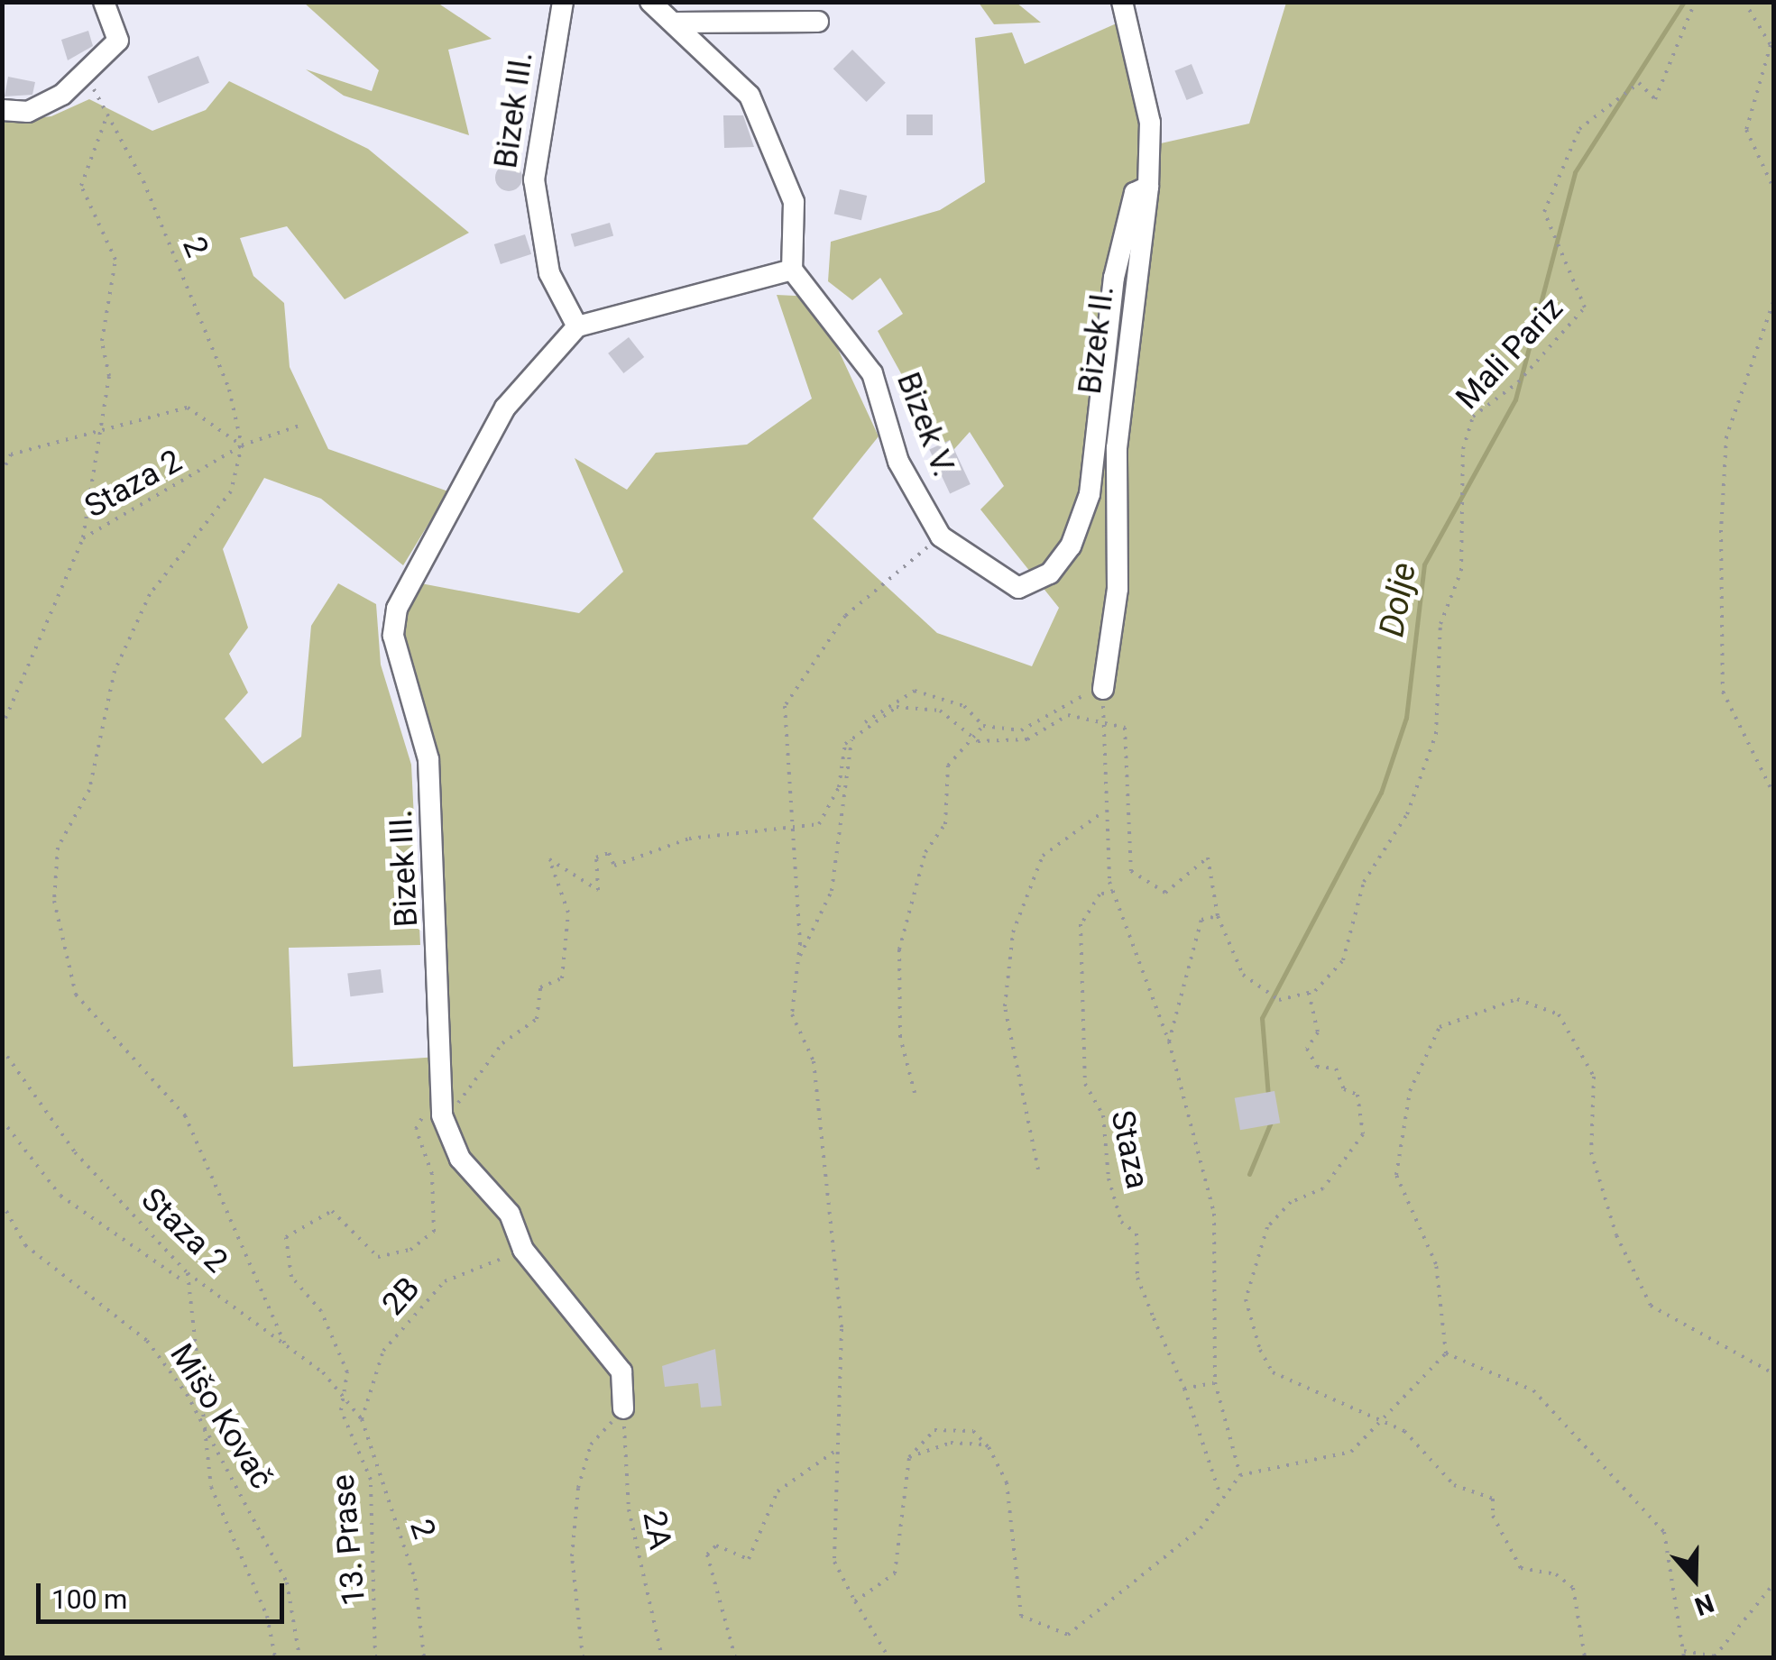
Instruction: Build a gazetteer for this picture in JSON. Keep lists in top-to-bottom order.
{
  "streets": {
    "street": ["Bizek III.", "Bizek II.", "Bizek V."],
    "path": [
      "2",
      "Mali Pariz",
      "Staza 2",
      "Staza",
      "2B",
      "Mišo Kovač",
      "2A",
      "13. Prase"
    ]
  },
  "crossings": [
    ["Bizek III.", "2B"],
    ["Bizek III.", "2A"],
    ["Bizek III.", "13. Prase"],
    ["2", "Staza 2"],
    ["2", "2B"],
    ["Bizek II.", "Bizek V."],
    ["Staza 2", "2B"],
    ["Staza 2", "13. Prase"]
  ],
  "water": ["Dolje"],
  "scale_bar": "100 m",
  "north": "bottom"
}
